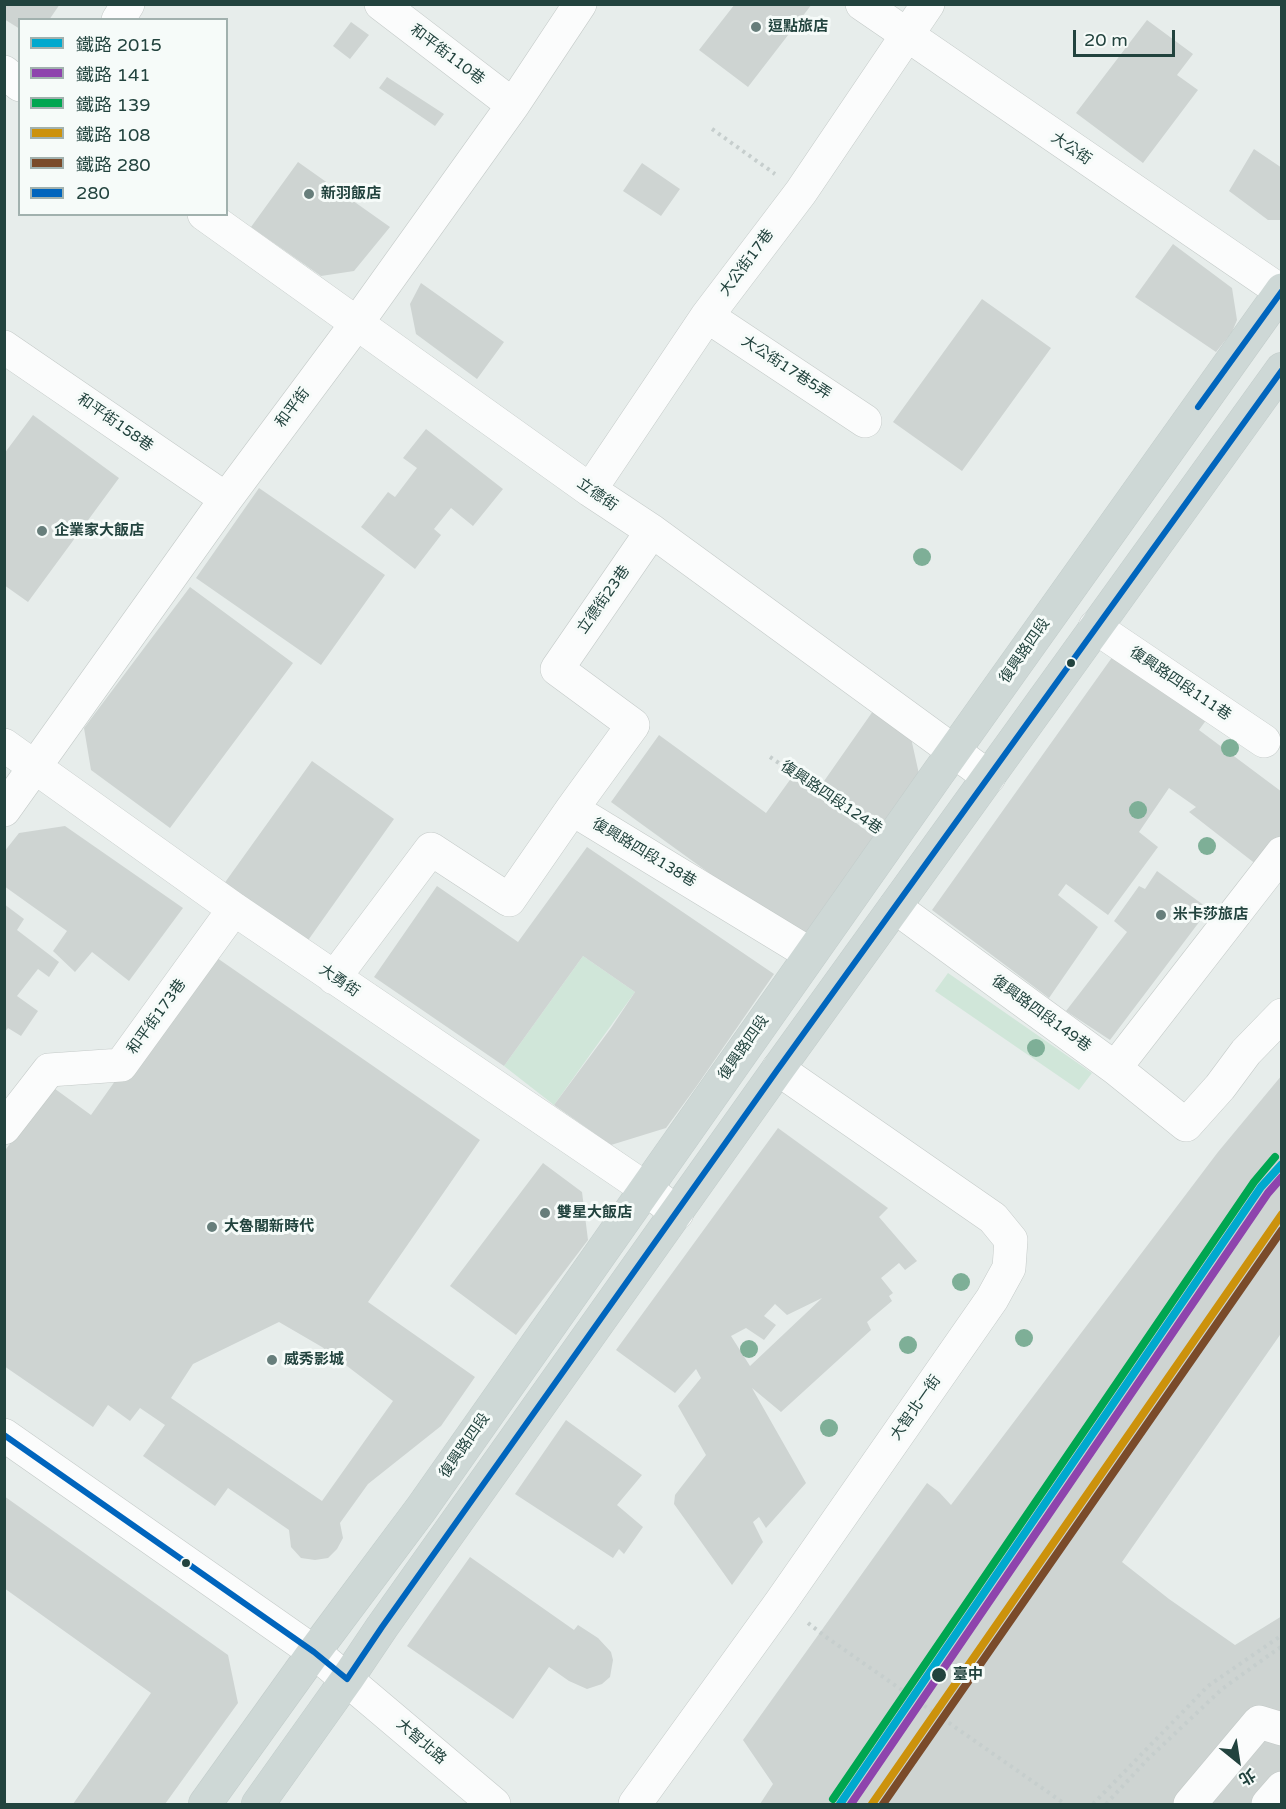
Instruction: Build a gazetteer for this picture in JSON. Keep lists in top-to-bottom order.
{
  "streets": {
    "main road": ["復興路四段"],
    "street": [
      "和平街110巷",
      "大公街",
      "大公街17巷",
      "大公街17巷5弄",
      "和平街",
      "和平街158巷",
      "立德街",
      "立德街23巷",
      "復興路四段111巷",
      "復興路四段138巷",
      "大勇街",
      "復興路四段149巷",
      "和平街173巷",
      "大智北一街",
      "大智北路"
    ],
    "path": ["復興路四段124巷"]
  },
  "crossings": [
    ["和平街110巷", "和平街"],
    ["大公街", "大公街17巷"],
    ["大公街", "復興路四段"],
    ["大公街17巷", "大公街17巷5弄"],
    ["大公街17巷", "立德街"],
    ["和平街", "和平街158巷"],
    ["和平街", "立德街"],
    ["和平街", "大勇街"],
    ["立德街", "立德街23巷"],
    ["立德街", "復興路四段"],
    ["立德街23巷", "復興路四段138巷"],
    ["復興路四段", "復興路四段124巷"],
    ["復興路四段", "復興路四段138巷"],
    ["復興路四段", "大勇街"],
    ["復興路四段", "大智北路"],
    ["大勇街", "和平街173巷"]
  ],
  "places": [
    "逗點旅店",
    "新羽飯店",
    "企業家大飯店",
    "米卡莎旅店",
    "雙星大飯店",
    "大魯閣新時代",
    "威秀影城",
    "臺中"
  ],
  "lines": [
    "transit line 280",
    "rail line 139",
    "rail line 2015",
    "rail line 141",
    "rail line 108",
    "rail line 280"
  ],
  "legend": [
    "鐵路 2015",
    "鐵路 141",
    "鐵路 139",
    "鐵路 108",
    "鐵路 280",
    "280"
  ],
  "scale_bar": "20 m",
  "north": "bottom right"
}
